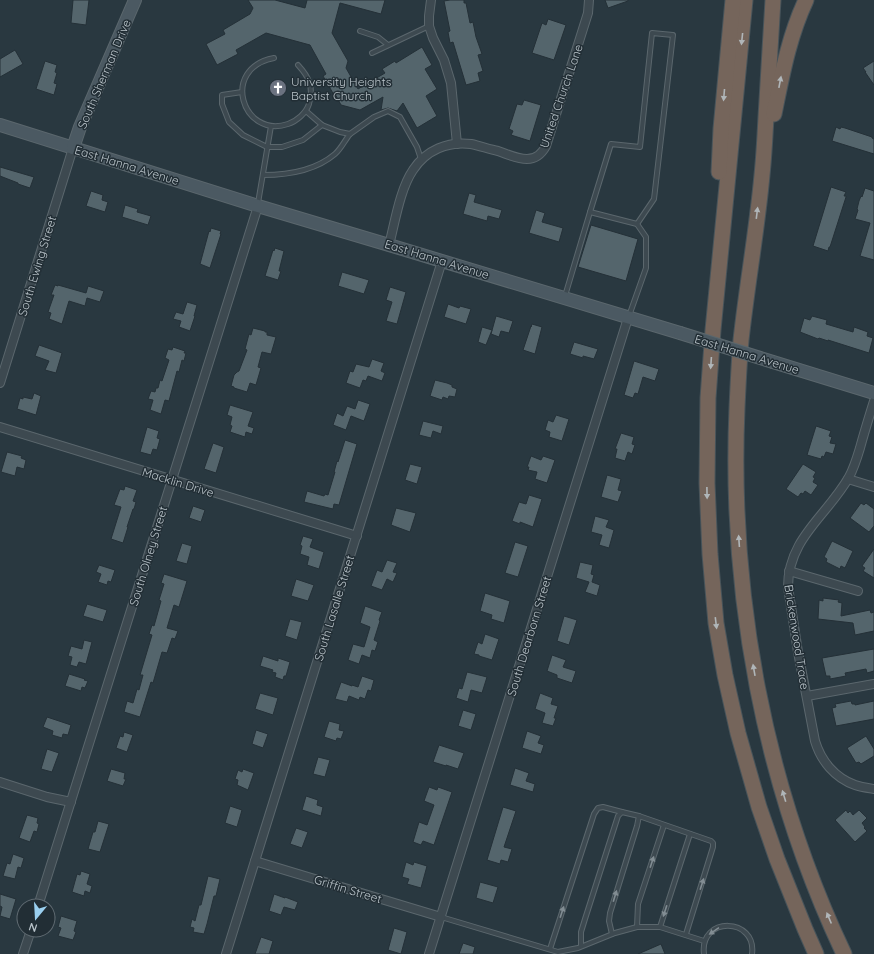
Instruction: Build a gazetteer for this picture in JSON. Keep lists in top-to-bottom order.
{
  "streets": {
    "main road": ["South Sherman Drive", "East Hanna Avenue"],
    "street": [
      "United Church Lane",
      "South Ewing Street",
      "Macklin Drive",
      "South Olney Street",
      "South Lasalle Street",
      "South Dearborn Street",
      "Brickenwood Trace",
      "Griffin Street"
    ]
  },
  "crossings": [
    ["South Sherman Drive", "East Hanna Avenue"],
    ["South Sherman Drive", "South Ewing Street"],
    ["United Church Lane", "East Hanna Avenue"],
    ["East Hanna Avenue", "South Ewing Street"],
    ["East Hanna Avenue", "South Olney Street"],
    ["East Hanna Avenue", "South Lasalle Street"],
    ["East Hanna Avenue", "South Dearborn Street"],
    ["Macklin Drive", "South Olney Street"],
    ["Macklin Drive", "South Lasalle Street"],
    ["South Lasalle Street", "Griffin Street"],
    ["South Dearborn Street", "Griffin Street"]
  ],
  "places": {
    "church": ["University Heights Baptist Church"]
  },
  "north": "bottom"
}
